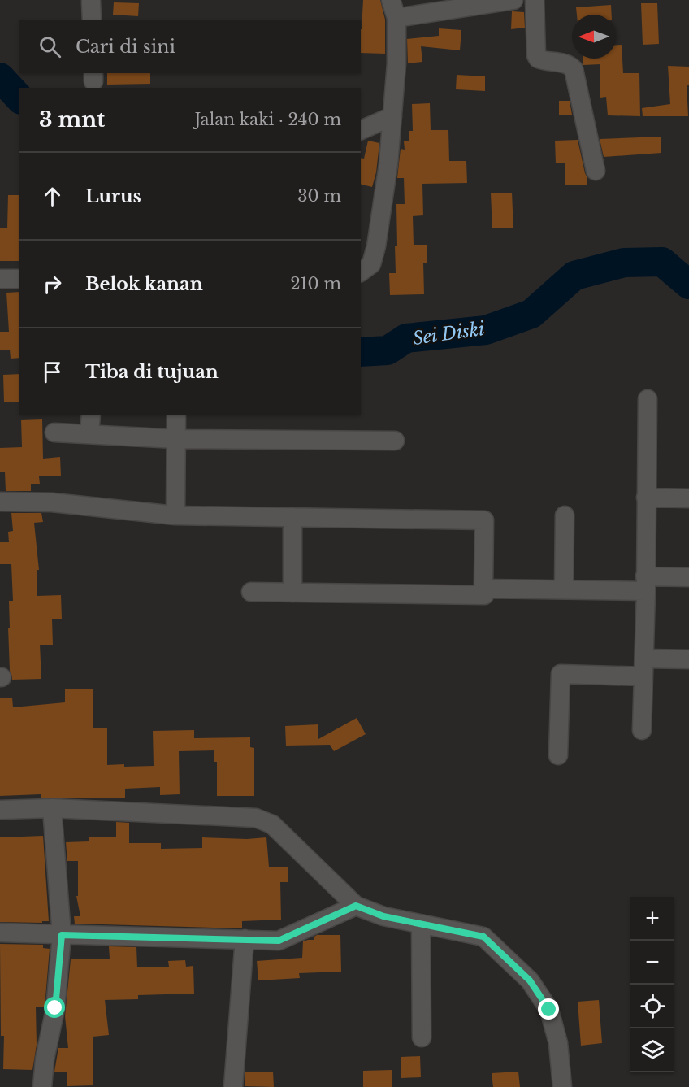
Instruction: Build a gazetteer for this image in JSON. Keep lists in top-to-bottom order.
{
  "water": ["Sei Diski"],
  "north": "left",
  "page": {
    "search": "Cari di sini",
    "heading": ["3 mnt", "Jalan kaki · 240 m"],
    "list": [
      ["Lurus", "30 m"],
      ["Belok kanan", "210 m"],
      "Tiba di tujuan"
    ],
    "map_buttons": ["+", "−"]
  }
}
